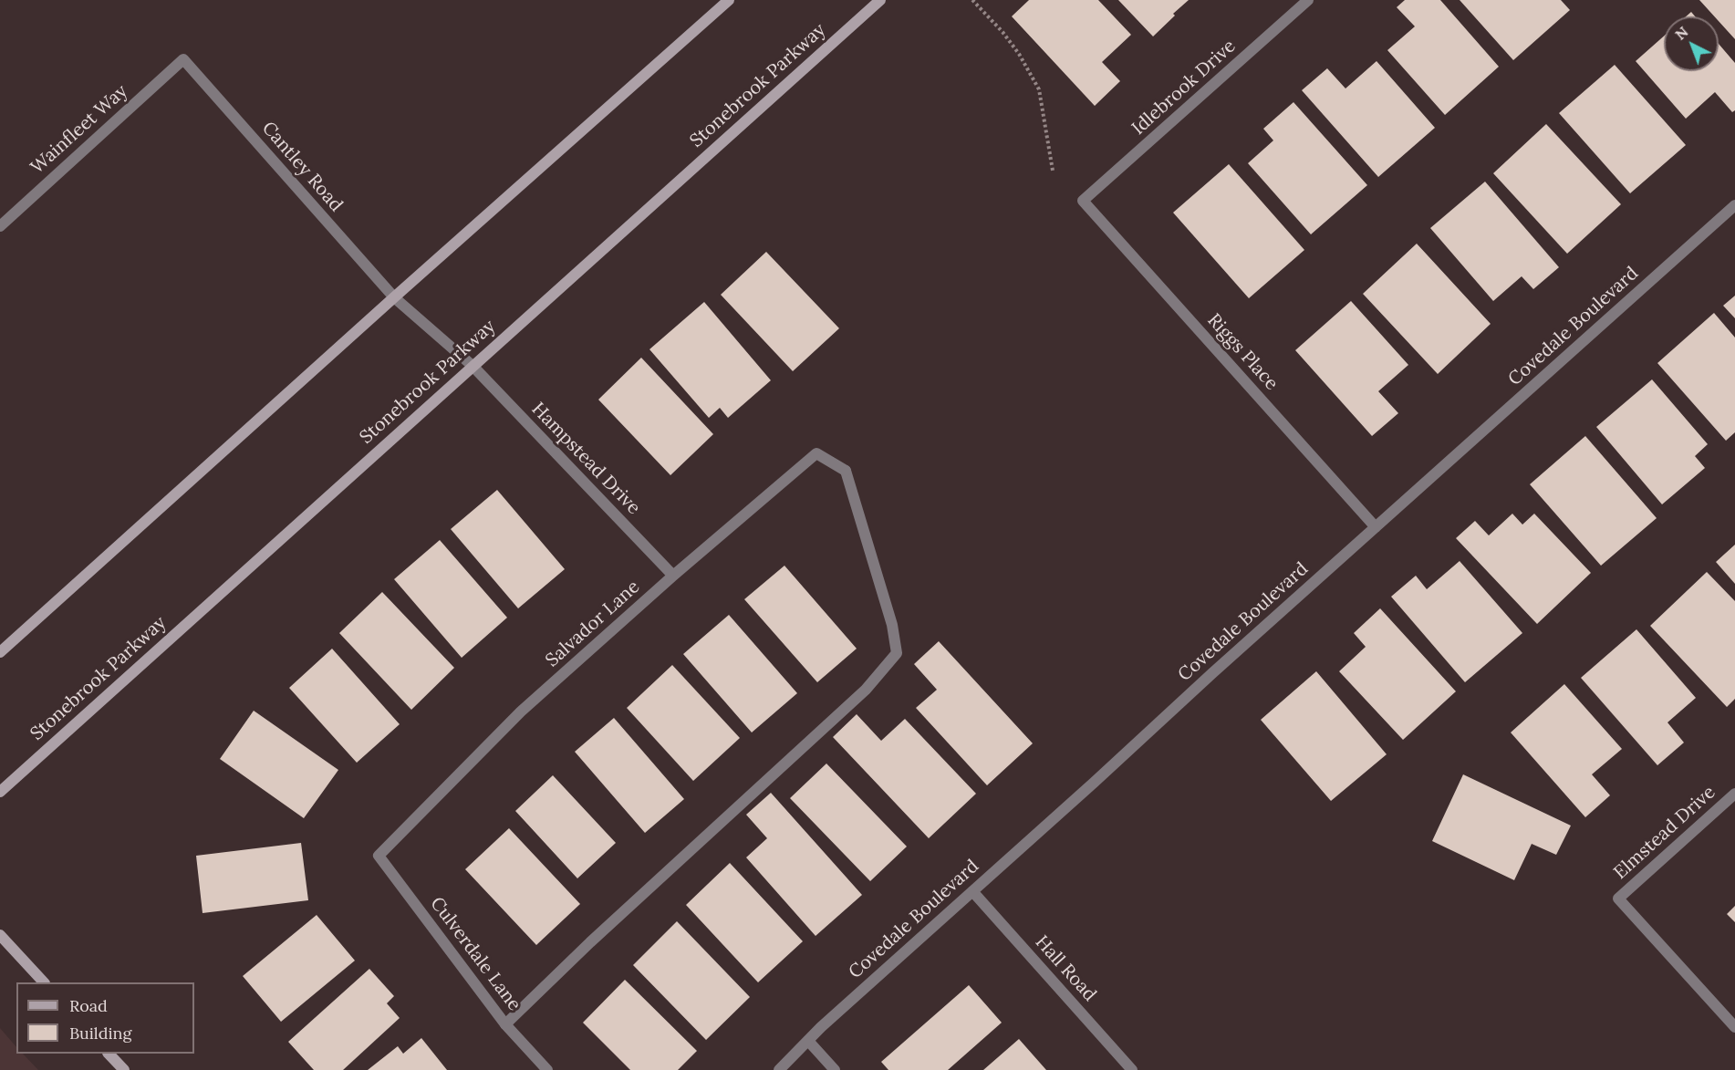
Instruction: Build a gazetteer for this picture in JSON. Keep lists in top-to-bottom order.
{
  "streets": {
    "main road": ["Stonebrook Parkway"],
    "street": [
      "Idlebrook Drive",
      "Wainfleet Way",
      "Cantley Road",
      "Covedale Boulevard",
      "Riggs Place",
      "Hampstead Drive",
      "Salvador Lane",
      "Elmstead Drive",
      "Culverdale Lane",
      "Hall Road"
    ]
  },
  "crossings": [
    ["Stonebrook Parkway", "Cantley Road"],
    ["Stonebrook Parkway", "Hampstead Drive"],
    ["Idlebrook Drive", "Riggs Place"],
    ["Wainfleet Way", "Cantley Road"],
    ["Cantley Road", "Hampstead Drive"],
    ["Covedale Boulevard", "Riggs Place"],
    ["Covedale Boulevard", "Hall Road"],
    ["Hampstead Drive", "Salvador Lane"],
    ["Salvador Lane", "Culverdale Lane"]
  ],
  "legend": ["Road", "Building"],
  "north": "top left"
}
